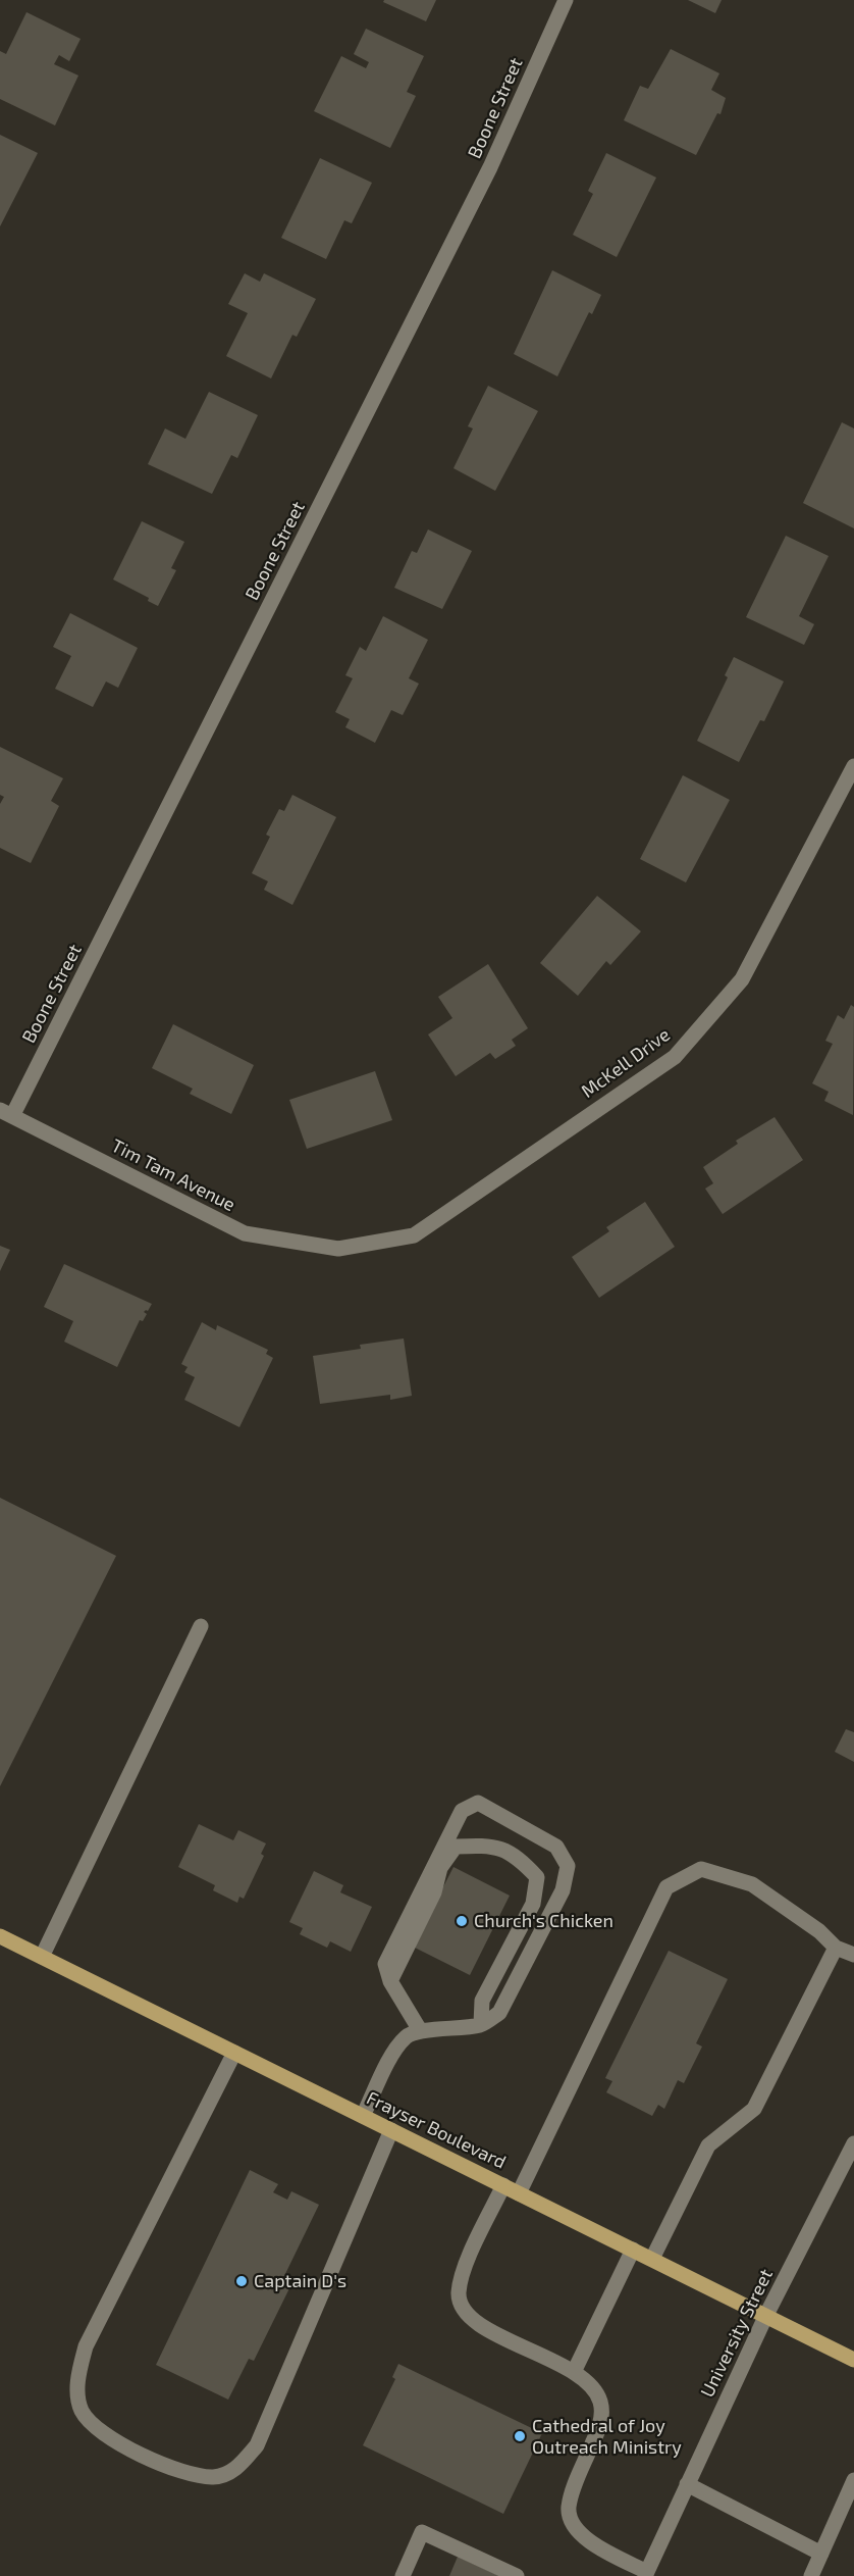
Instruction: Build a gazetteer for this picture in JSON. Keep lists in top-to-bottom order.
{
  "streets": {
    "main road": ["Frayser Boulevard"],
    "street": [
      "Boone Street",
      "McKell Drive",
      "Tim Tam Avenue",
      "University Street"
    ]
  },
  "crossings": [
    ["Boone Street", "Tim Tam Avenue"],
    ["McKell Drive", "Tim Tam Avenue"],
    ["Frayser Boulevard", "University Street"]
  ],
  "places": ["Church's Chicken", "Captain D's", "Cathedral of Joy Outreach Ministry"]
}
